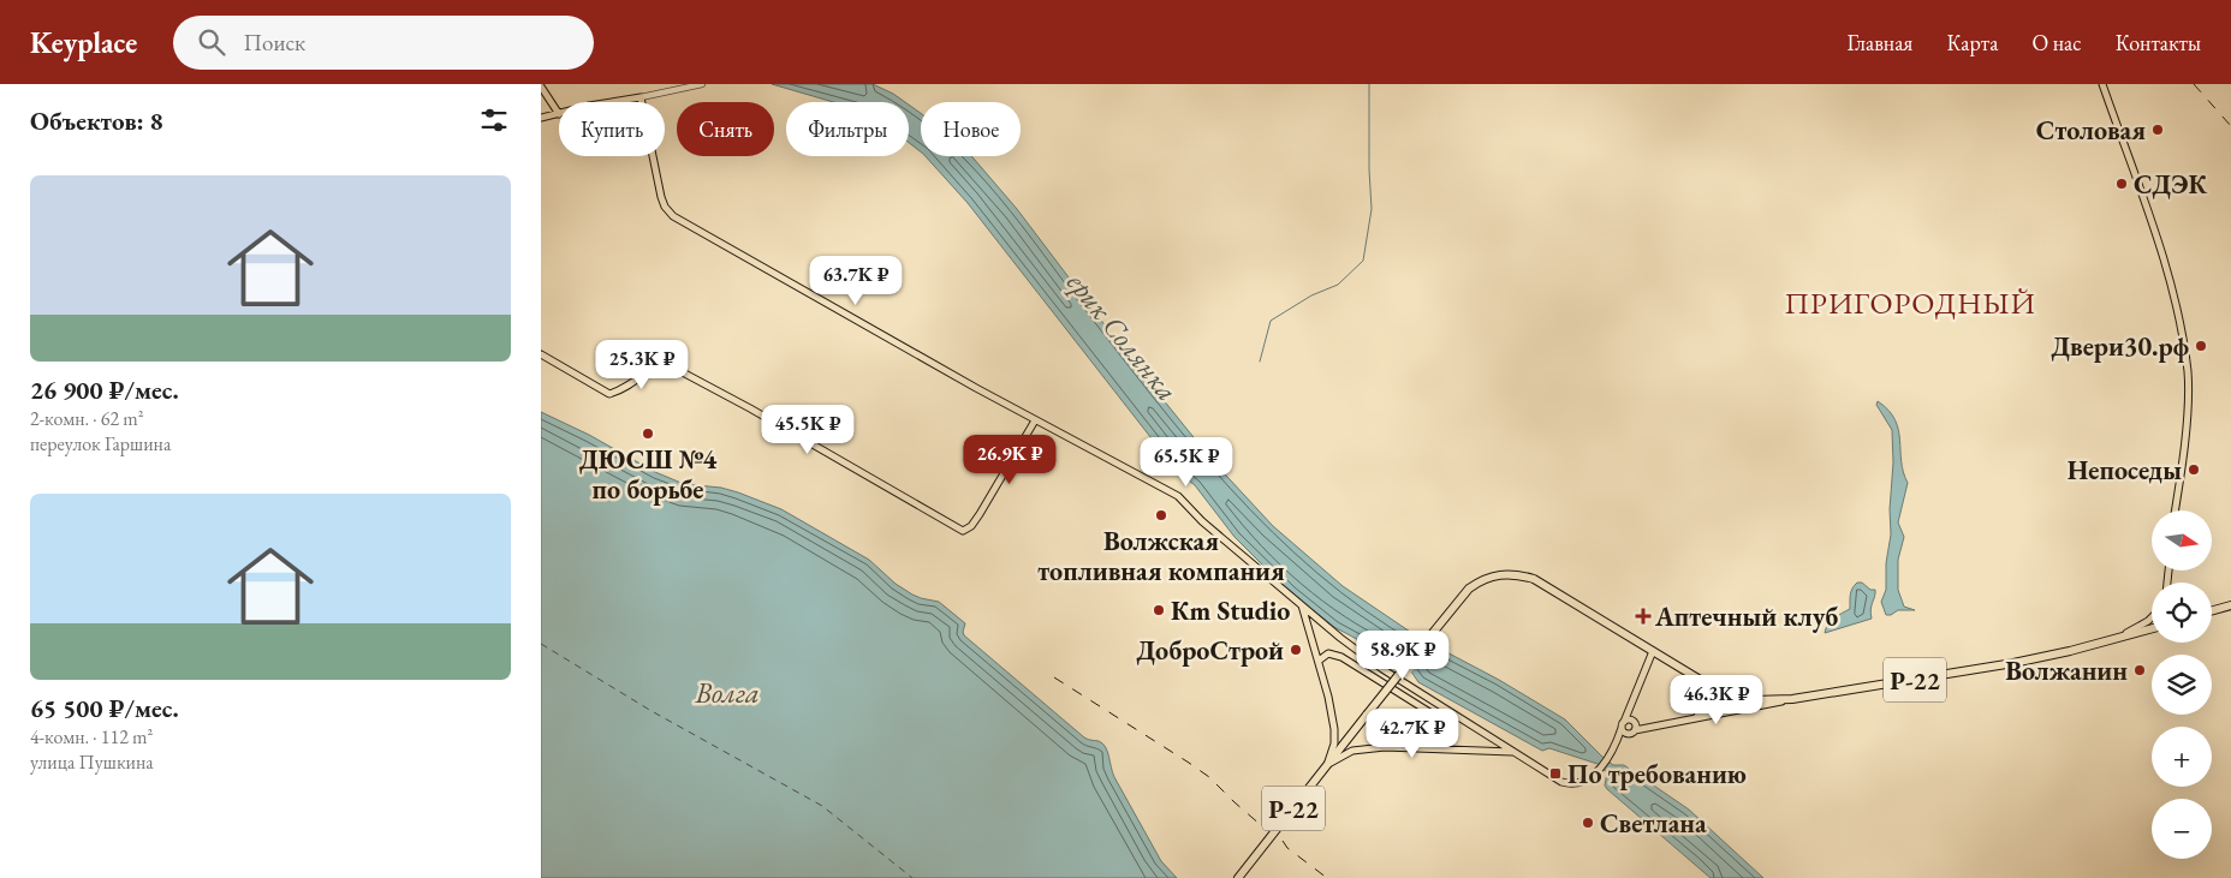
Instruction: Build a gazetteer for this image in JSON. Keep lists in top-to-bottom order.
{
  "streets": {
    "highway": ["Р-22"]
  },
  "districts": ["ПРИГОРОДНЫЙ"],
  "water": ["ерик Солянка", "Волга"],
  "places": {
    "other": [
      "Столовая",
      "СДЭК",
      "Двери30.рф",
      "ДЮСШ №4 по борьбе",
      "Непоседы",
      "Волжская топливная компания",
      "Кm Studio",
      "ДоброСтрой",
      "Волжанин",
      "Светлана"
    ],
    "health": ["Аптечный клуб"],
    "transit": ["По требованию"]
  },
  "north": "right",
  "page": {
    "header": "Keyplace",
    "search": "Поиск",
    "nav": [
      "Главная",
      "Карта",
      "О нас",
      "Контакты"
    ],
    "heading": "Объектов: 8",
    "chip": [
      "Купить",
      "Снять",
      "Фильтры",
      "Новое"
    ],
    "list": [
      {
        "name": "26 900 ₽/мес.",
        "note": "2-комн. · 62 m² · переулок Гаршина"
      },
      {
        "name": "65 500 ₽/мес.",
        "note": "4-комн. · 112 m² · улица Пушкина"
      }
    ],
    "price": [
      "63.7K ₽",
      "25.3K ₽",
      "45.5K ₽",
      "26.9K ₽",
      "65.5K ₽",
      "58.9K ₽",
      "46.3K ₽",
      "42.7K ₽"
    ],
    "map_buttons": ["+", "−"]
  }
}
